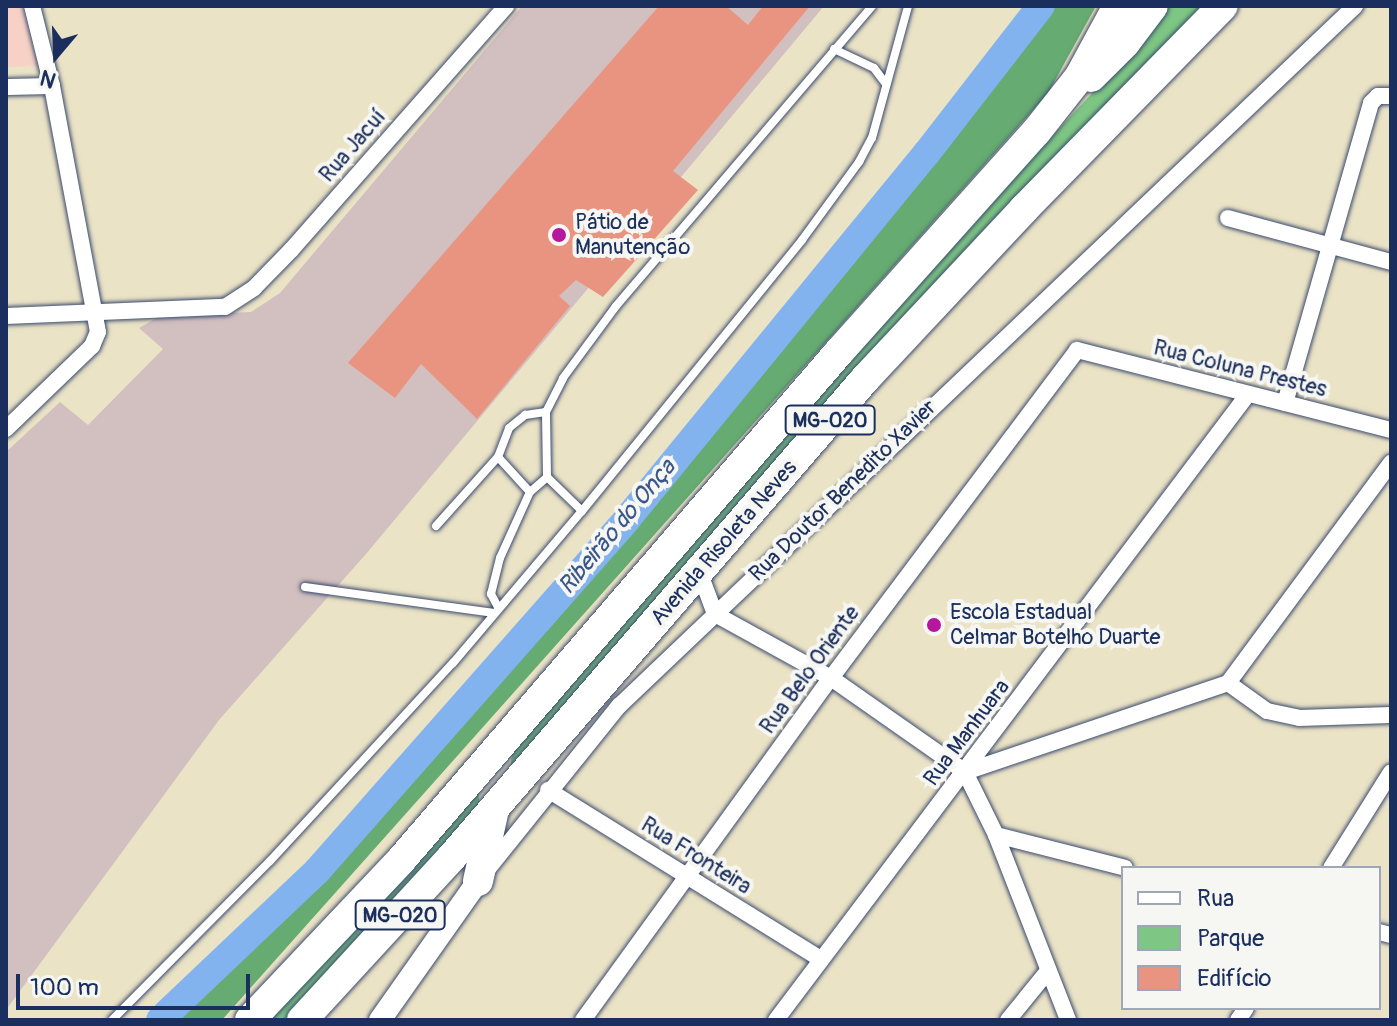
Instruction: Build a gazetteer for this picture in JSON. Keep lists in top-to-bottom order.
{
  "streets": {
    "highway": ["MG-020", "Avenida Risoleta Neves"],
    "street": [
      "Rua Jacuí",
      "Rua Coluna Prestes",
      "Rua Doutor Benedito Xavier",
      "Rua Belo Oriente",
      "Rua Manhuara",
      "Rua Fronteira"
    ]
  },
  "crossings": [
    ["Rua Coluna Prestes", "Rua Belo Oriente"],
    ["Rua Coluna Prestes", "Rua Manhuara"],
    ["Rua Doutor Benedito Xavier", "Rua Fronteira"],
    ["Rua Belo Oriente", "Rua Fronteira"],
    ["Rua Manhuara", "Rua Fronteira"]
  ],
  "water": ["Ribeirão do Onça"],
  "places": ["Pátio de Manutenção", "Escola Estadual Celmar Botelho Duarte"],
  "legend": ["Rua", "Parque", "Edifício"],
  "scale_bar": "100 m",
  "north": "bottom"
}
